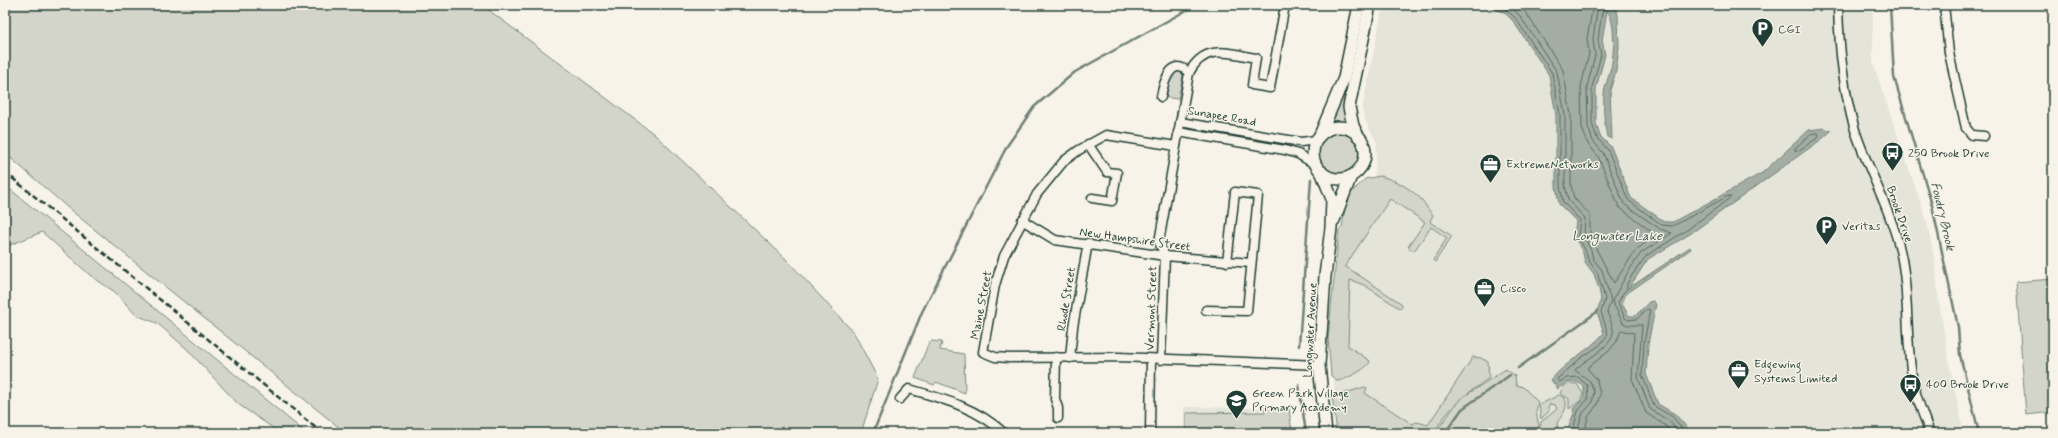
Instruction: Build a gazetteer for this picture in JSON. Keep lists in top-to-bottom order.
{
  "streets": {
    "street": [
      "Sunapee Road",
      "Brook Drive",
      "New Hampshire Street",
      "Rhode Street",
      "Maine Street",
      "Vermont Street",
      "Longwater Avenue"
    ]
  },
  "crossings": [
    ["Sunapee Road", "Vermont Street"],
    ["Sunapee Road", "Longwater Avenue"],
    ["New Hampshire Street", "Rhode Street"],
    ["New Hampshire Street", "Maine Street"],
    ["New Hampshire Street", "Vermont Street"],
    ["Rhode Street", "Maine Street"],
    ["Maine Street", "Vermont Street"],
    ["Maine Street", "Longwater Avenue"]
  ],
  "water": ["Foudry Brook", "Longwater Lake"],
  "places": {
    "parking": ["CGI", "Veritas"],
    "bus stop": ["250 Brook Drive", "400 Brook Drive"],
    "office": ["ExtremeNetworks", "Cisco", "Edgewing Systems Limited"],
    "school or university": ["Green Park Village Primary Academy"]
  }
}
